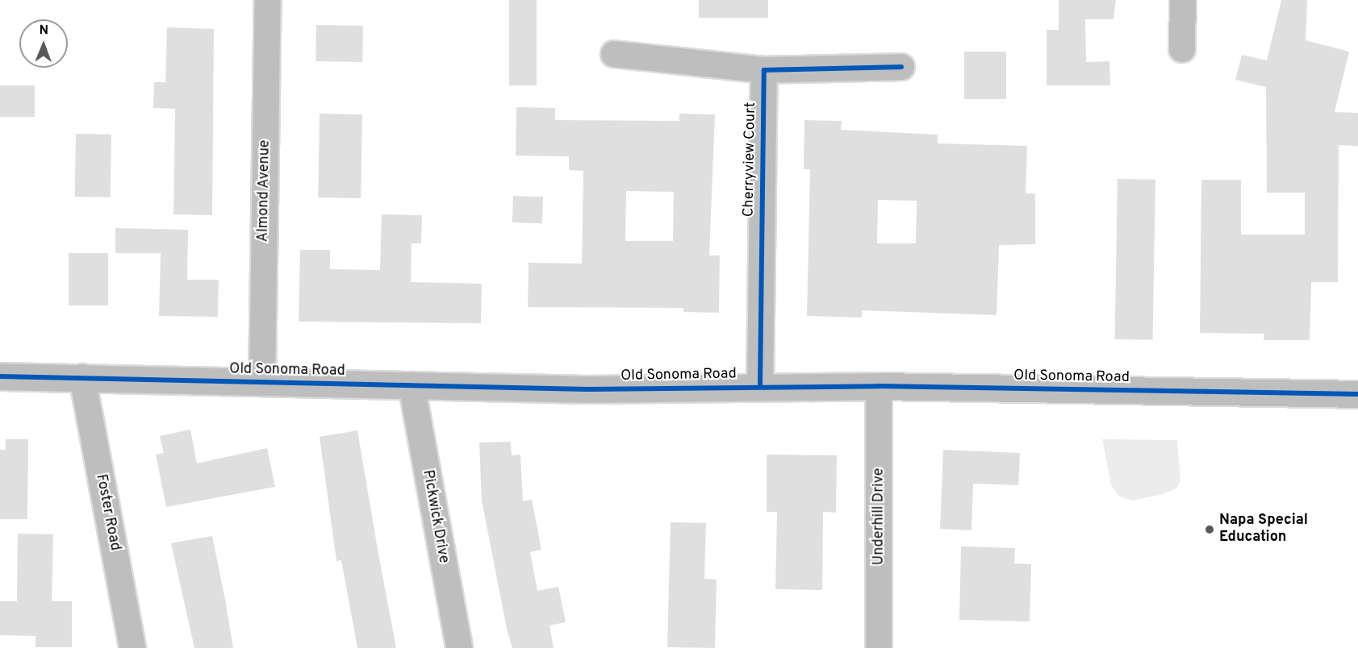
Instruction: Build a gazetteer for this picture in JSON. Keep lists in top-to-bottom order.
{
  "streets": {
    "main road": ["Old Sonoma Road"],
    "street": [
      "Cherryview Court",
      "Almond Avenue",
      "Foster Road",
      "Pickwick Drive",
      "Underhill Drive"
    ]
  },
  "crossings": [
    ["Cherryview Court", "Old Sonoma Road"],
    ["Almond Avenue", "Old Sonoma Road"],
    ["Old Sonoma Road", "Foster Road"],
    ["Old Sonoma Road", "Pickwick Drive"],
    ["Old Sonoma Road", "Underhill Drive"]
  ],
  "places": ["Napa Special Education"],
  "north": "top"
}
